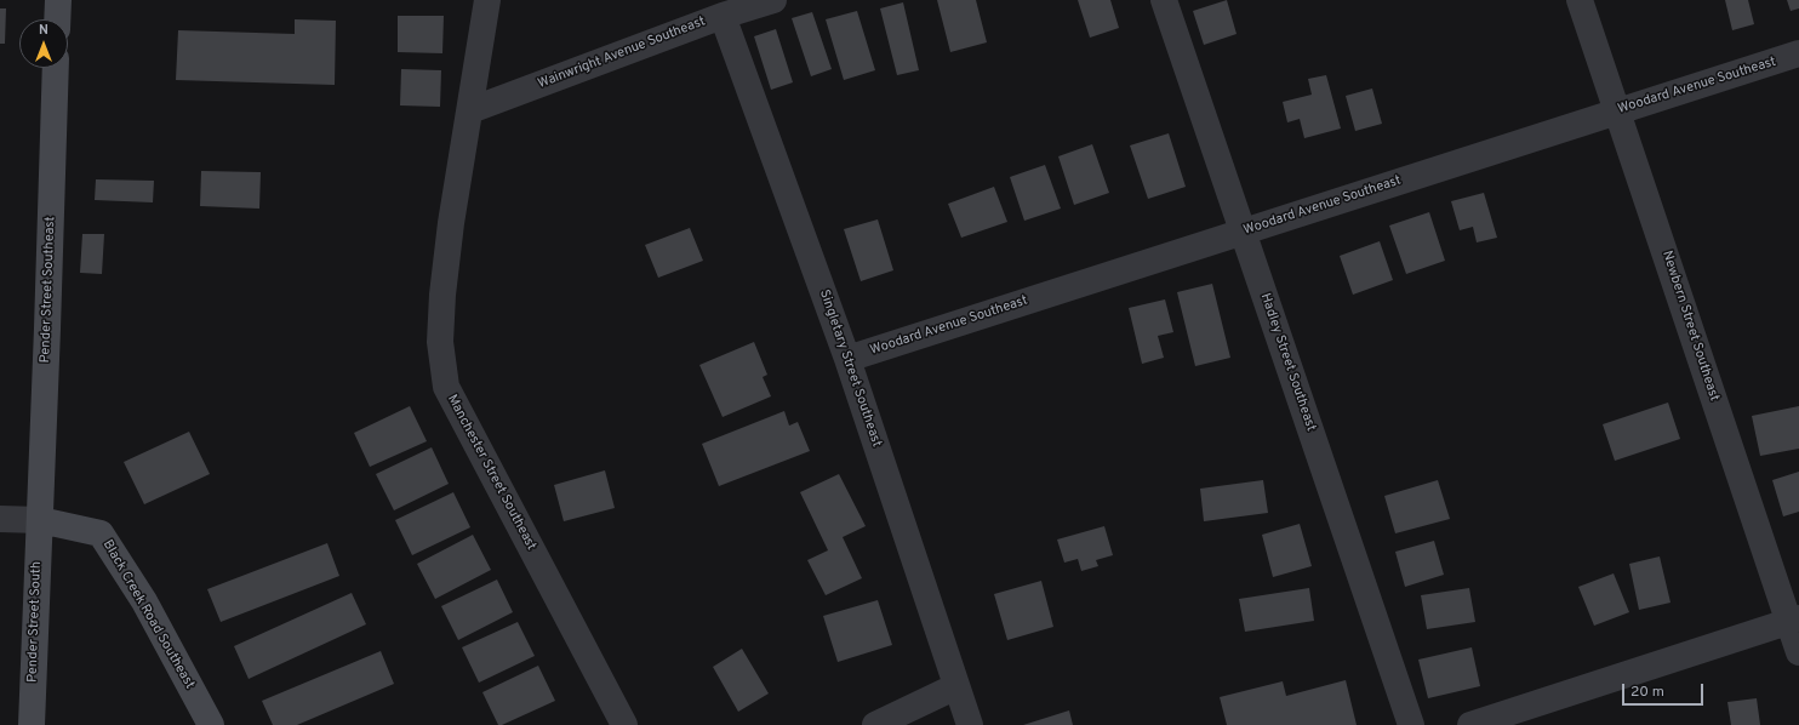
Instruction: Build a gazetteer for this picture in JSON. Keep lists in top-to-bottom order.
{
  "streets": {
    "street": [
      "Wainwright Avenue Southeast",
      "Woodard Avenue Southeast",
      "Pender Street Southeast",
      "Newbern Street Southeast",
      "Hadley Street Southeast",
      "Singletary Street Southeast",
      "Manchester Street Southeast",
      "Black Creek Road Southeast",
      "Pender Street South"
    ]
  },
  "crossings": [
    ["Wainwright Avenue Southeast", "Singletary Street Southeast"],
    ["Wainwright Avenue Southeast", "Manchester Street Southeast"],
    ["Woodard Avenue Southeast", "Newbern Street Southeast"],
    ["Woodard Avenue Southeast", "Hadley Street Southeast"],
    ["Woodard Avenue Southeast", "Singletary Street Southeast"],
    ["Pender Street Southeast", "Black Creek Road Southeast"],
    ["Pender Street Southeast", "Pender Street South"],
    ["Black Creek Road Southeast", "Pender Street South"]
  ],
  "scale_bar": "20 m",
  "north": "top"
}
